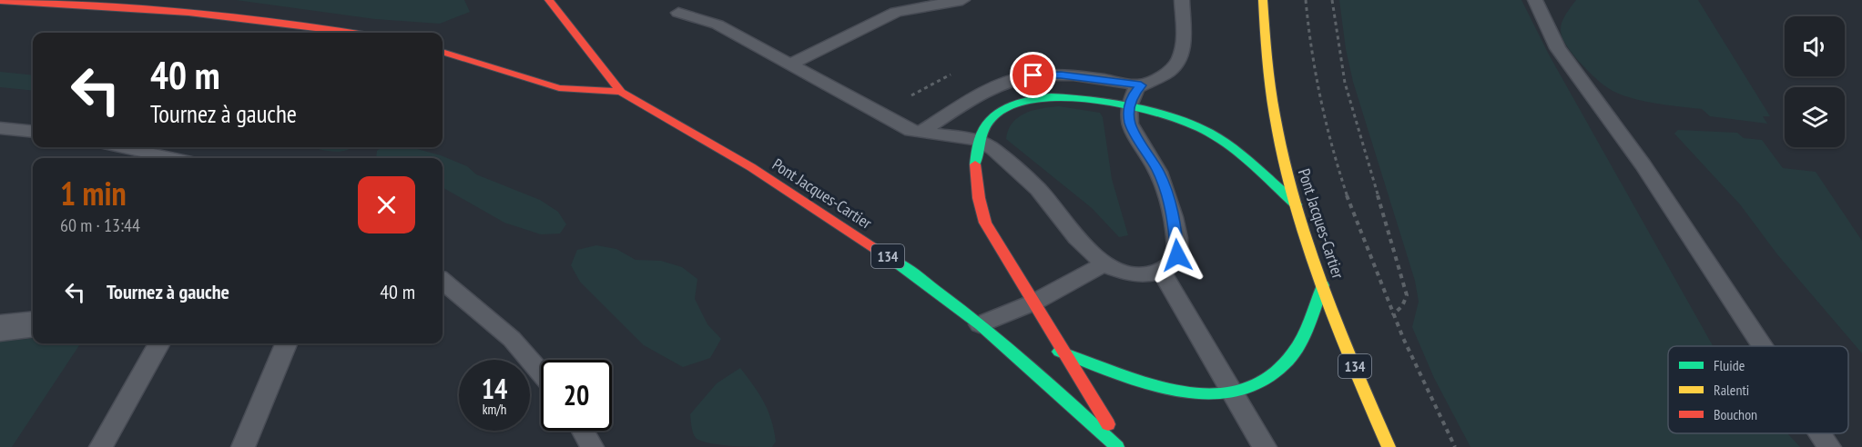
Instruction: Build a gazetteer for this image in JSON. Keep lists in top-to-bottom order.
{
  "streets": {
    "main road": ["Pont Jacques-Cartier", "134"]
  },
  "legend": ["Fluide", "Ralenti", "Bouchon"],
  "page": {
    "turn": ["40 m", "Tournez à gauche"],
    "heading": ["1 min", "60 m · 13:44"],
    "list": [
      {
        "name": "Tournez à gauche",
        "value": "40 m"
      }
    ],
    "speed": "14 km/h",
    "limit": "20"
  }
}
